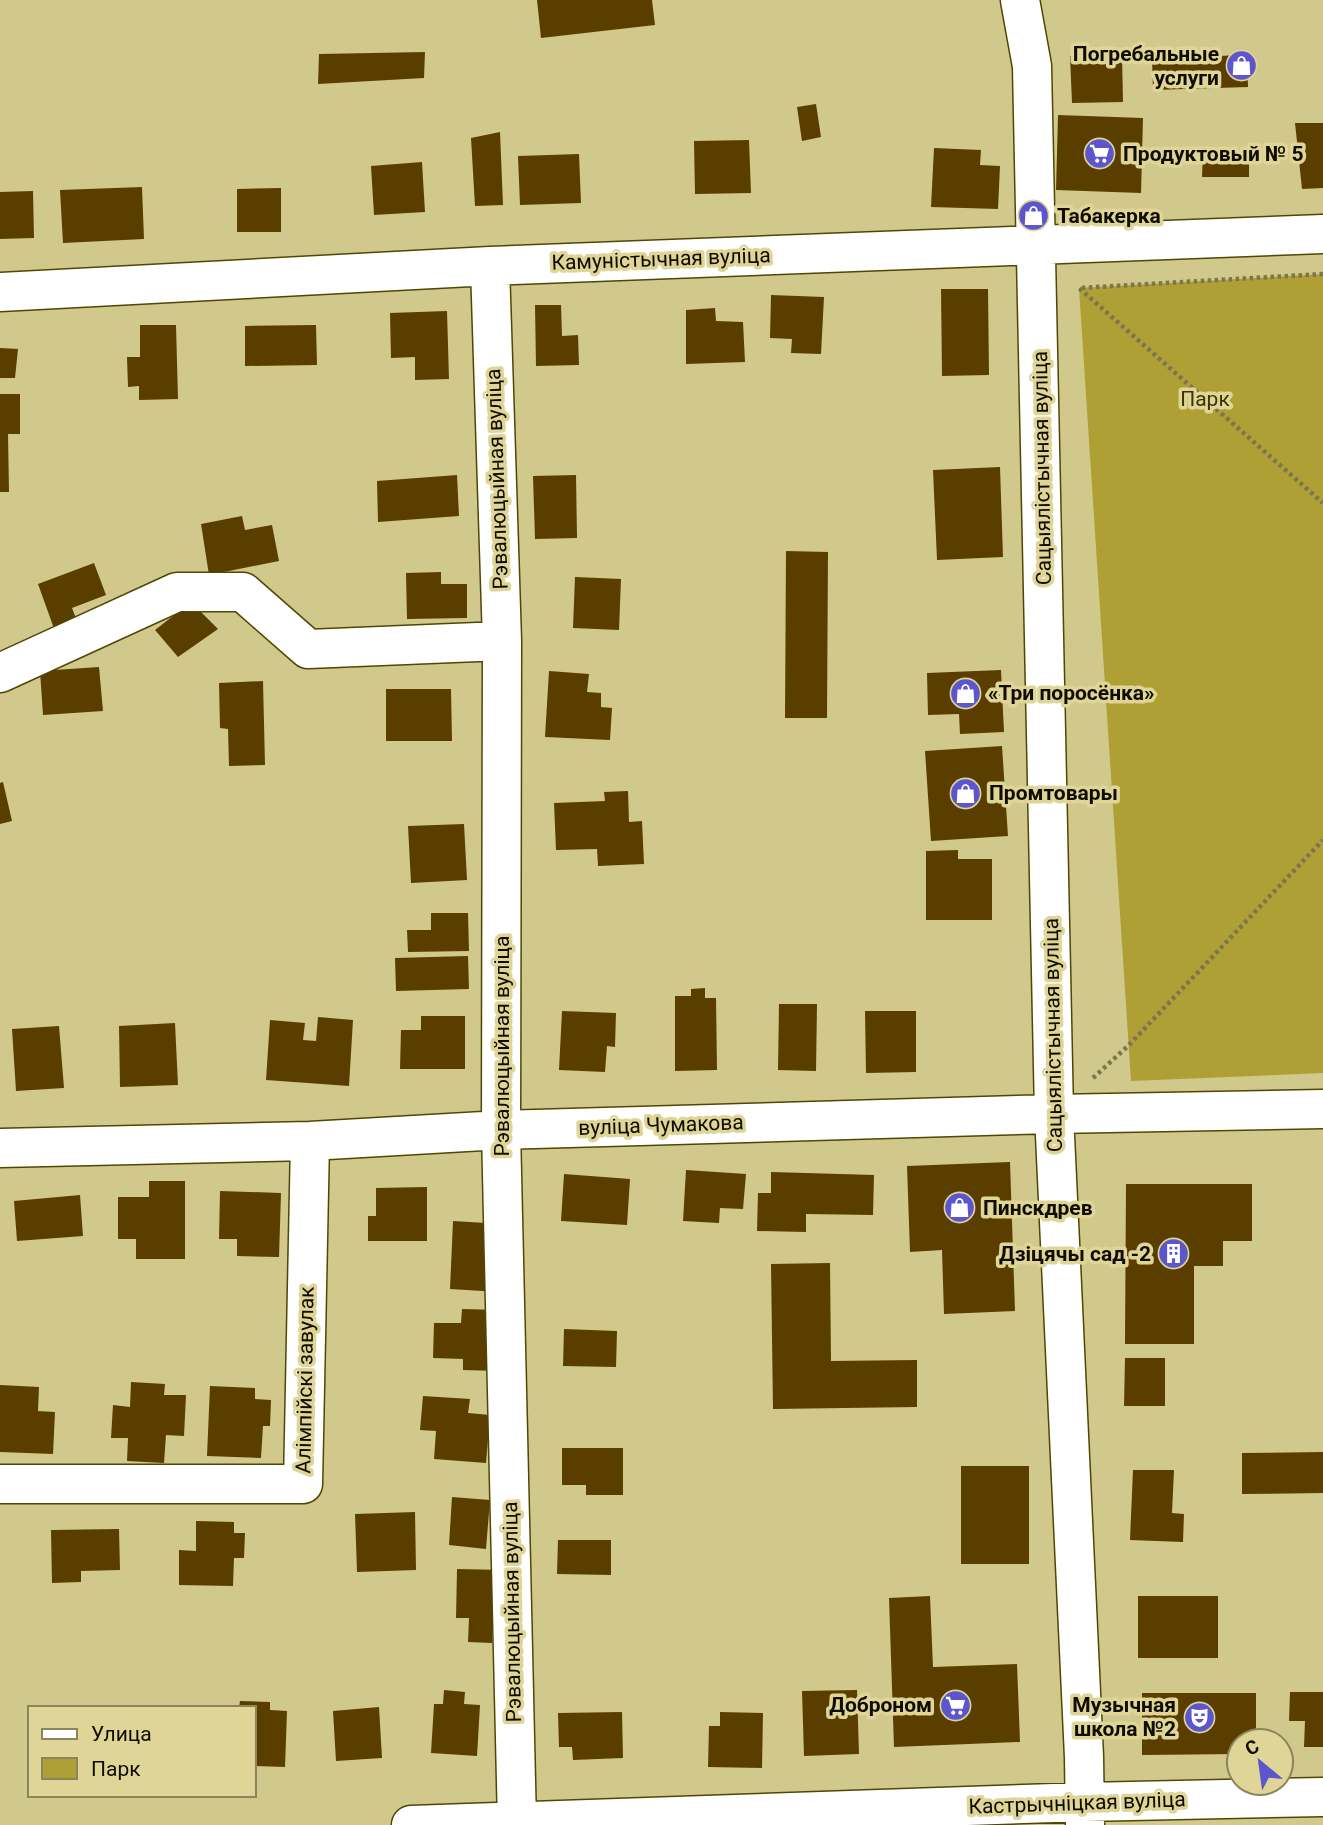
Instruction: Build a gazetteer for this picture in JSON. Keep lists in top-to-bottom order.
{
  "streets": {
    "street": [
      "Камуністычная вуліца",
      "Сацыялістычная вуліца",
      "Рэвалюцыйная вуліца",
      "вуліца Чумакова",
      "Алімпійскі завулак",
      "Кастрычніцкая вуліца"
    ]
  },
  "crossings": [
    ["Камуністычная вуліца", "Сацыялістычная вуліца"],
    ["Камуністычная вуліца", "Рэвалюцыйная вуліца"],
    ["Сацыялістычная вуліца", "вуліца Чумакова"],
    ["Сацыялістычная вуліца", "Кастрычніцкая вуліца"],
    ["Рэвалюцыйная вуліца", "вуліца Чумакова"],
    ["Рэвалюцыйная вуліца", "Кастрычніцкая вуліца"],
    ["вуліца Чумакова", "Алімпійскі завулак"]
  ],
  "parks": ["Парк"],
  "places": {
    "shop": [
      "Погребальные услуги",
      "Табакерка",
      "«Три поросёнка»",
      "Промтовары",
      "Пинскдрев"
    ],
    "supermarket": ["Продуктовый № 5", "Доброном"],
    "building": ["Дзіцячы сад -2"],
    "theatre": ["Музычная школа №2"]
  },
  "legend": ["Улица", "Парк"],
  "north": "top left"
}
